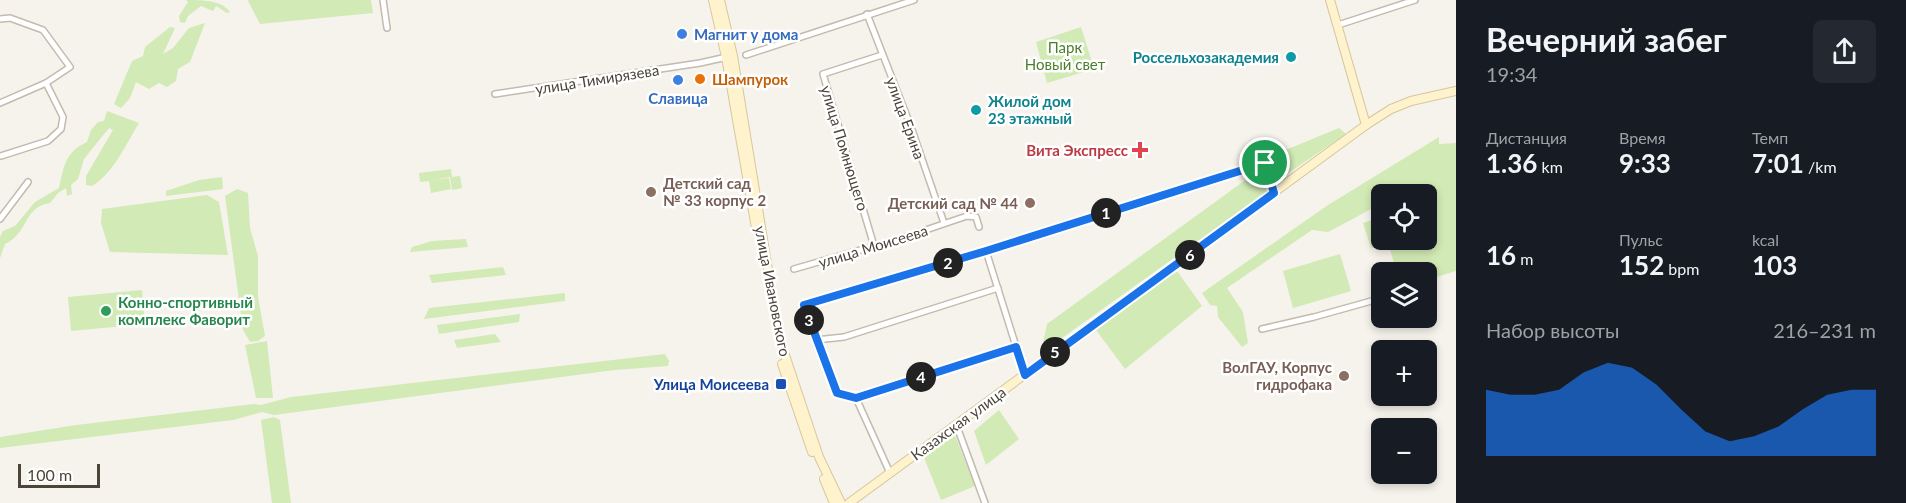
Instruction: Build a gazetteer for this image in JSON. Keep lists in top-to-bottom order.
{
  "streets": {
    "street": [
      "улица Тимирязева",
      "улица Ерина",
      "улица Помнющего",
      "улица Моисеева",
      "улица Ивановского",
      "Казахская улица"
    ]
  },
  "crossings": [
    ["улица Тимирязева", "улица Ивановского"],
    ["улица Ерина", "улица Помнющего"],
    ["улица Ерина", "улица Моисеева"],
    ["улица Помнющего", "улица Моисеева"]
  ],
  "parks": ["Парк Новый свет"],
  "places": {
    "other": [
      "Магнит у дома",
      "Россельхозакадемия",
      "Шампурок",
      "Славица",
      "Жилой дом 23 этажный",
      "Детский сад № 33 корпус 2",
      "Детский сад № 44",
      "Конно-спортивный комплекс Фаворит",
      "ВолГАУ, Корпус гидрофака"
    ],
    "health": ["Вита Экспресс"],
    "transit": ["Улица Моисеева"]
  },
  "scale_bar": "100 m",
  "page": {
    "heading": ["Вечерний забег", "19:34"],
    "stats": [
      ["Дистанция", "1.36 km"],
      ["Время", "9:33"],
      ["Темп", "7:01 /km"],
      ["16 m"],
      ["Пульс", "152 bpm"],
      ["kcal", "103"]
    ],
    "map_buttons": ["+", "−"],
    "pins": [
      "1",
      "6",
      "2",
      "3",
      "5",
      "4"
    ],
    "chart": ["Набор высоты", "216–231 m"],
    "scale": "100 m"
  }
}
